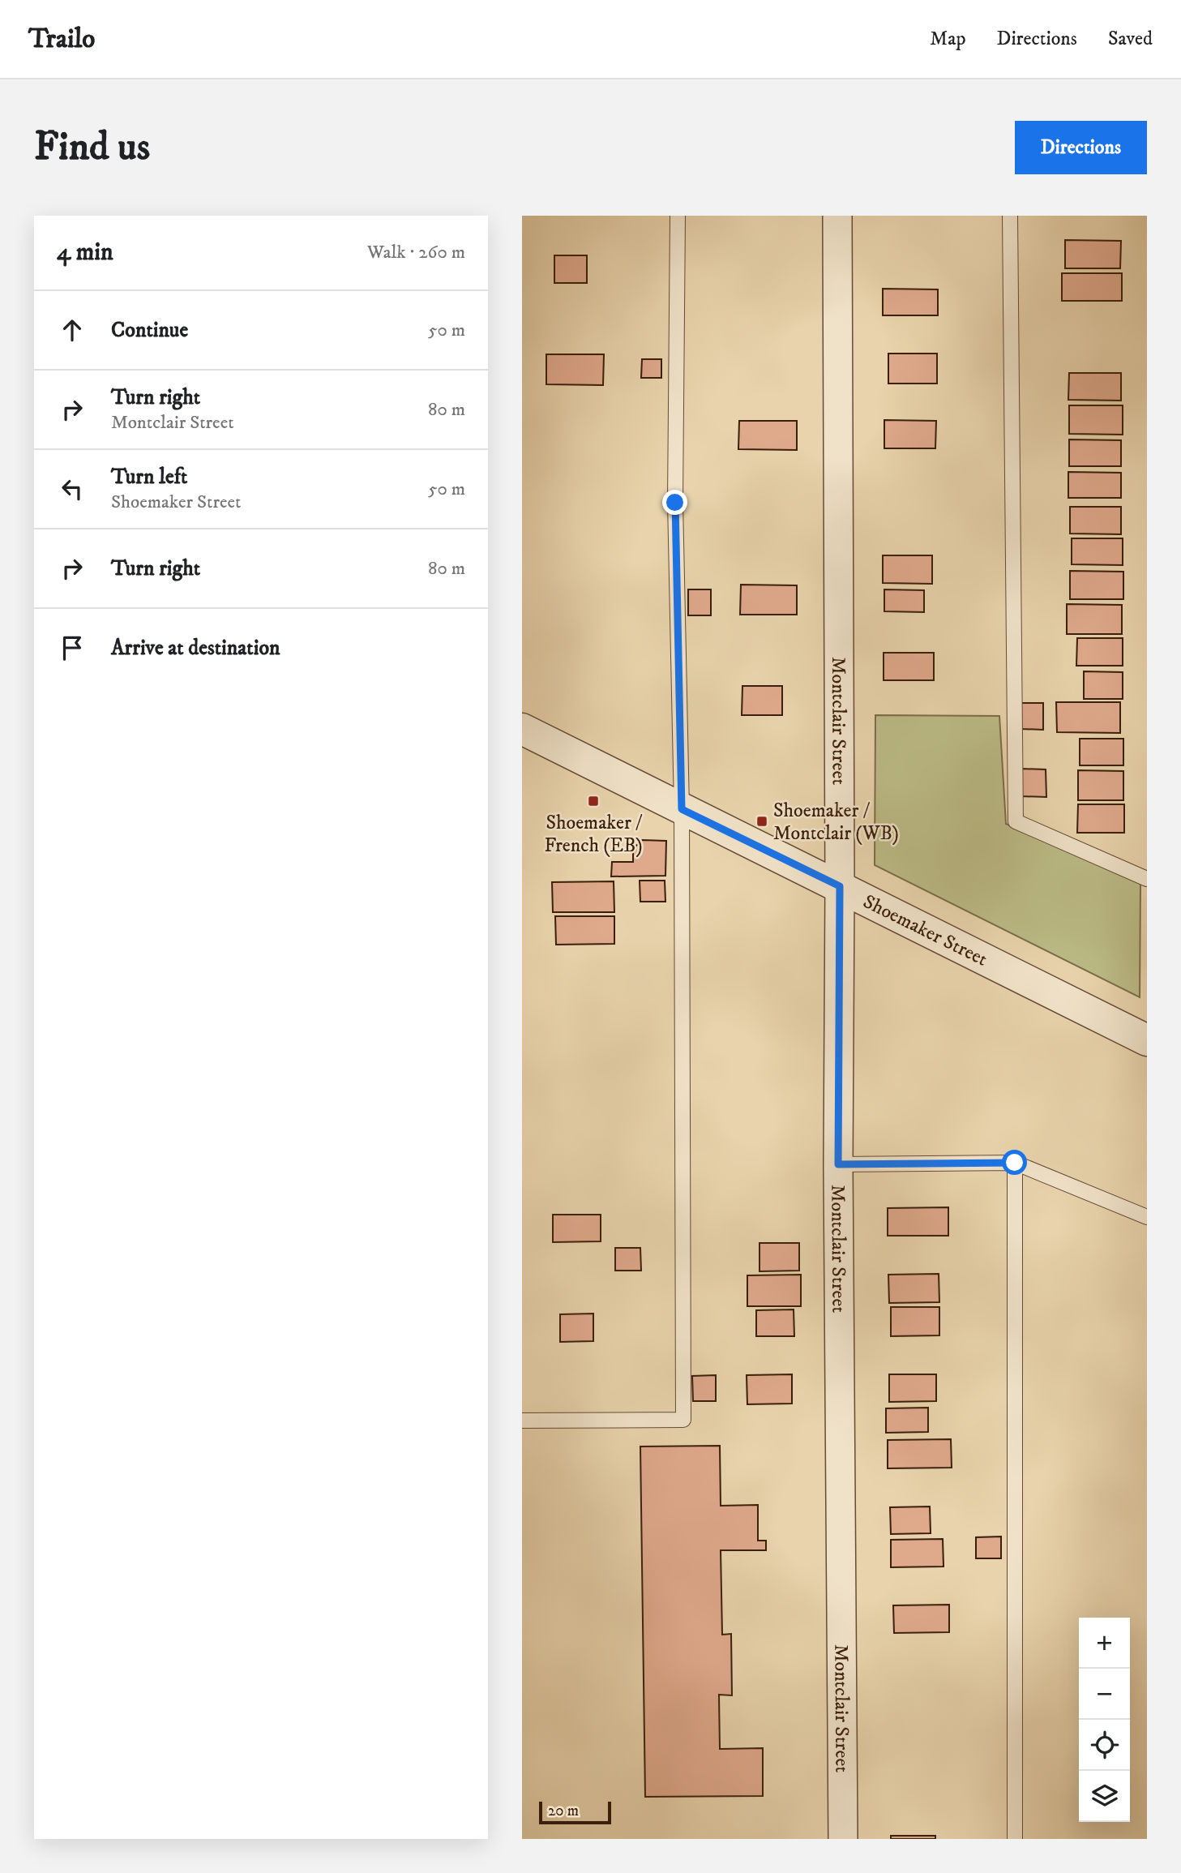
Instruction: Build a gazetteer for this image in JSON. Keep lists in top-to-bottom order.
{
  "streets": {
    "street": ["Montclair Street", "Shoemaker Street"]
  },
  "crossings": [
    ["Montclair Street", "Shoemaker Street"]
  ],
  "places": {
    "transit": ["Shoemaker / French (EB)", "Shoemaker / Montclair (WB)"]
  },
  "scale_bar": "20 m",
  "page": {
    "header": "Trailo",
    "nav": ["Map", "Directions", "Saved"],
    "buttons": "Directions",
    "title": "Find us",
    "heading": ["4 min", "Walk · 260 m"],
    "list": [
      ["Continue", "50 m"],
      ["Turn right", "Montclair Street", "80 m"],
      ["Turn left", "Shoemaker Street", "50 m"],
      ["Turn right", "80 m"],
      "Arrive at destination"
    ],
    "map_buttons": ["+", "−"],
    "scale": "20 m"
  }
}
